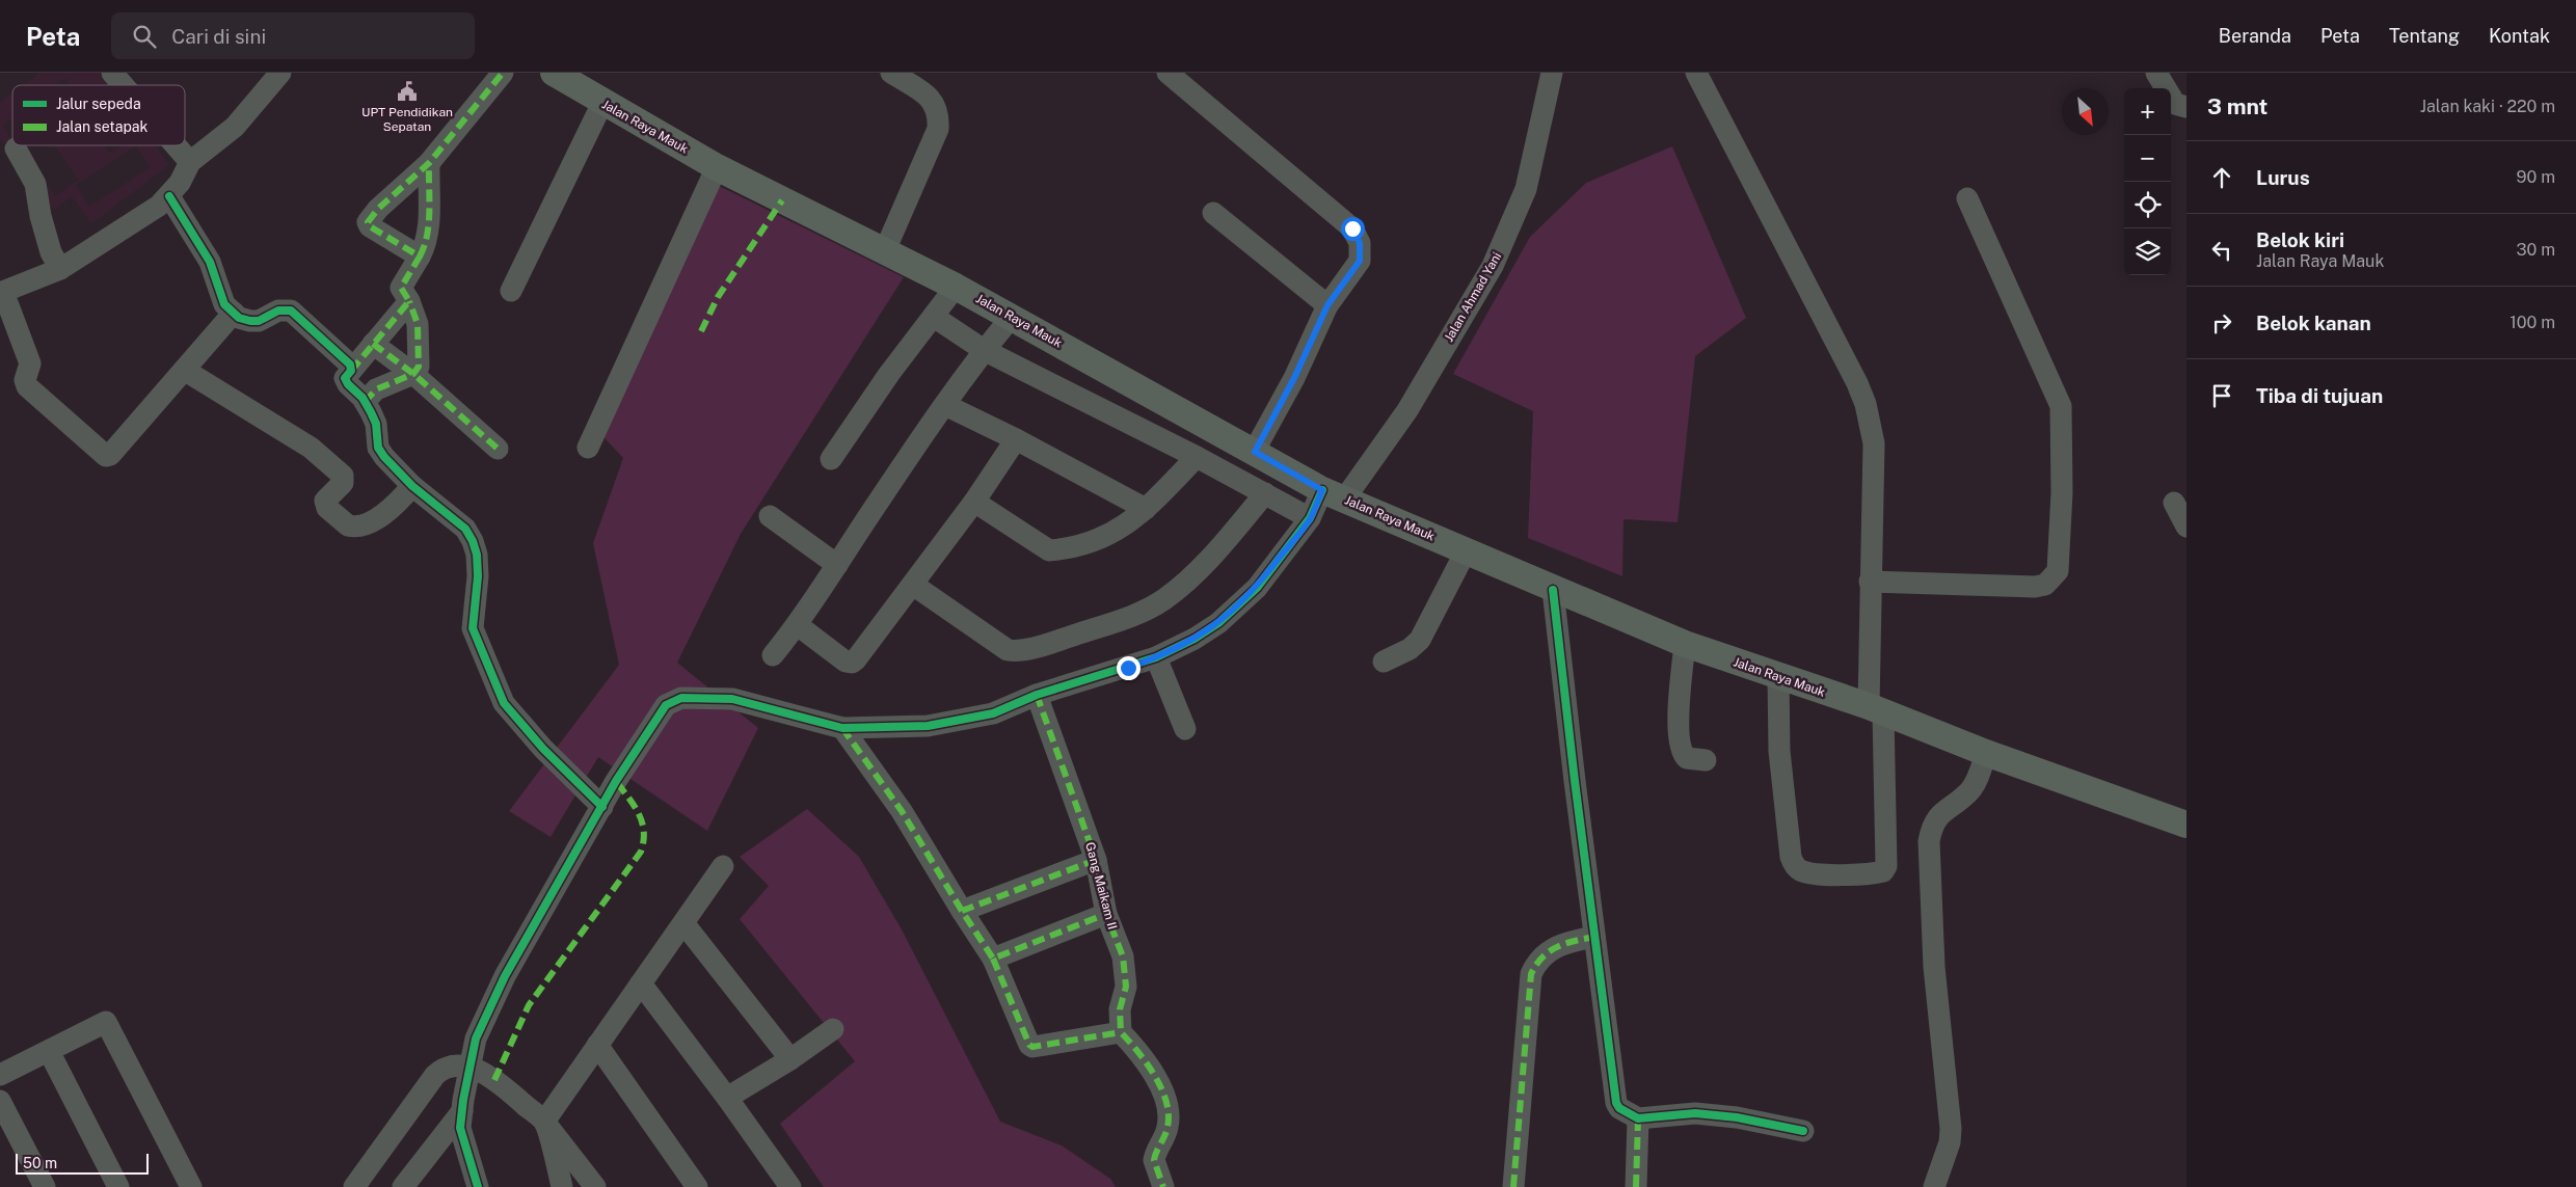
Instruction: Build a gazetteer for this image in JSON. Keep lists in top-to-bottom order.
{
  "streets": {
    "main road": ["Jalan Raya Mauk"],
    "street": ["Jalan Ahmad Yani", "Gang Maikam II"]
  },
  "crossings": [
    ["Jalan Raya Mauk", "Jalan Ahmad Yani"],
    ["Jalan Ahmad Yani", "Gang Maikam II"]
  ],
  "places": {
    "public building": ["UPT Pendidikan Sepatan"]
  },
  "legend": ["Jalur sepeda", "Jalan setapak"],
  "scale_bar": "50 m",
  "north": "bottom right",
  "page": {
    "header": "Peta",
    "search": "Cari di sini",
    "nav": [
      "Beranda",
      "Peta",
      "Tentang",
      "Kontak"
    ],
    "heading": ["3 mnt", "Jalan kaki · 220 m"],
    "map_buttons": ["+", "−"],
    "list": [
      ["Lurus", "90 m"],
      ["Belok kiri", "Jalan Raya Mauk", "30 m"],
      ["Belok kanan", "100 m"],
      "Tiba di tujuan"
    ],
    "scale": "50 m"
  }
}
